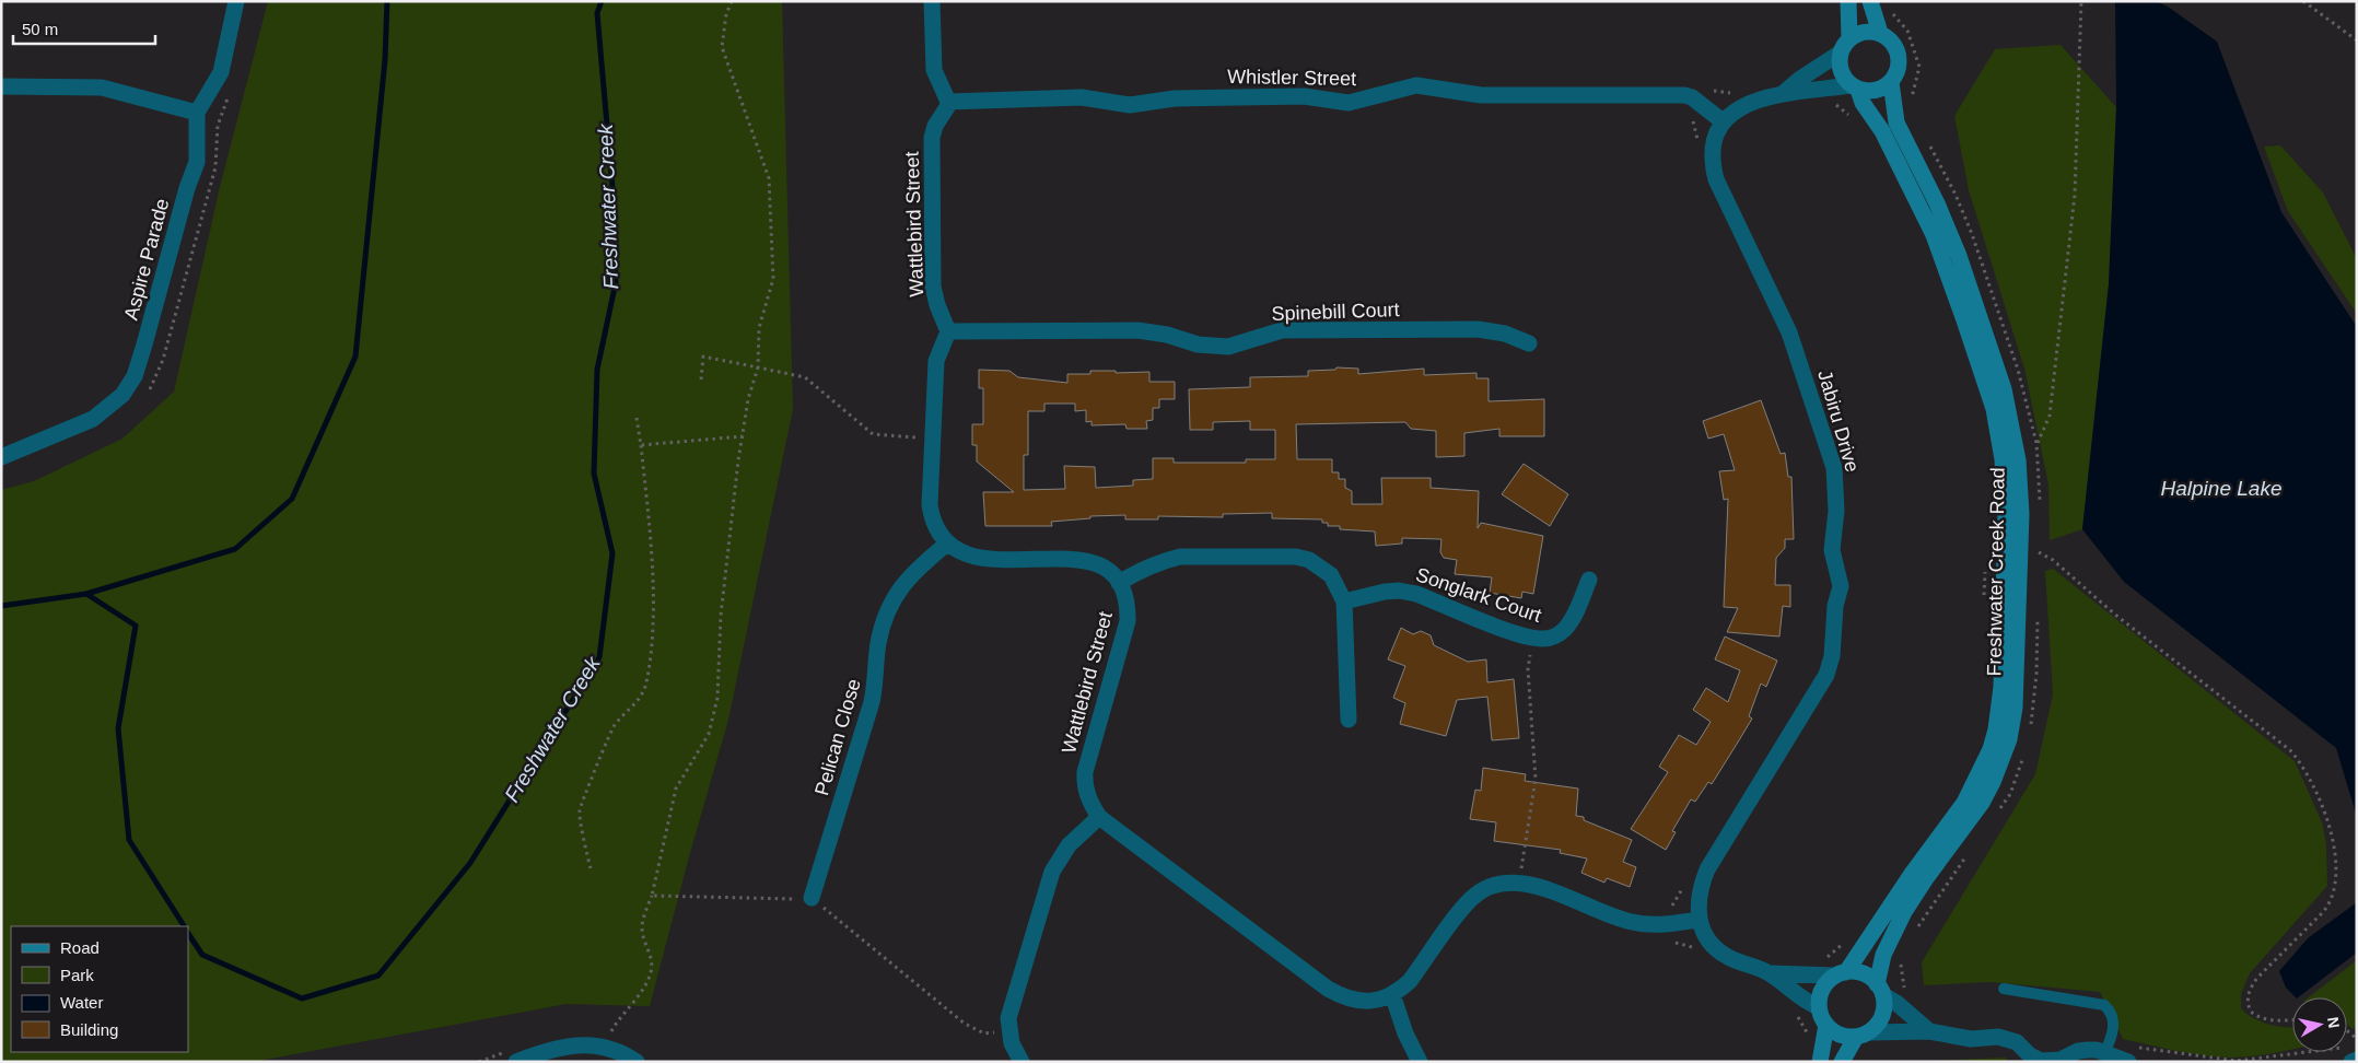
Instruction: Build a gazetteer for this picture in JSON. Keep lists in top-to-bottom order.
{
  "streets": {
    "main road": ["Freshwater Creek Road"],
    "street": [
      "Whistler Street",
      "Wattlebird Street",
      "Aspire Parade",
      "Spinebill Court",
      "Jabiru Drive",
      "Songlark Court",
      "Pelican Close"
    ]
  },
  "crossings": [
    ["Whistler Street", "Wattlebird Street"],
    ["Whistler Street", "Jabiru Drive"],
    ["Wattlebird Street", "Spinebill Court"],
    ["Wattlebird Street", "Jabiru Drive"],
    ["Jabiru Drive", "Freshwater Creek Road"]
  ],
  "water": ["Freshwater Creek", "Halpine Lake"],
  "legend": [
    "Road",
    "Park",
    "Water",
    "Building"
  ],
  "scale_bar": "50 m",
  "north": "right"
}
